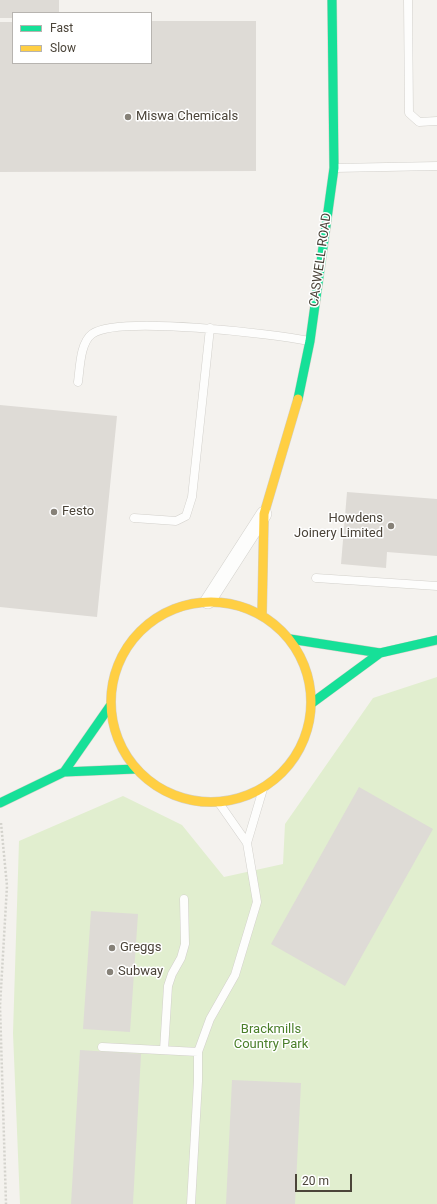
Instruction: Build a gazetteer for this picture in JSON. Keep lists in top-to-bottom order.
{
  "streets": {
    "street": ["CASWELL ROAD"]
  },
  "parks": ["Brackmills Country Park"],
  "places": [
    "Miswa Chemicals",
    "Festo",
    "Howdens Joinery Limited",
    "Greggs",
    "Subway"
  ],
  "legend": ["Fast", "Slow"],
  "scale_bar": "20 m"
}
